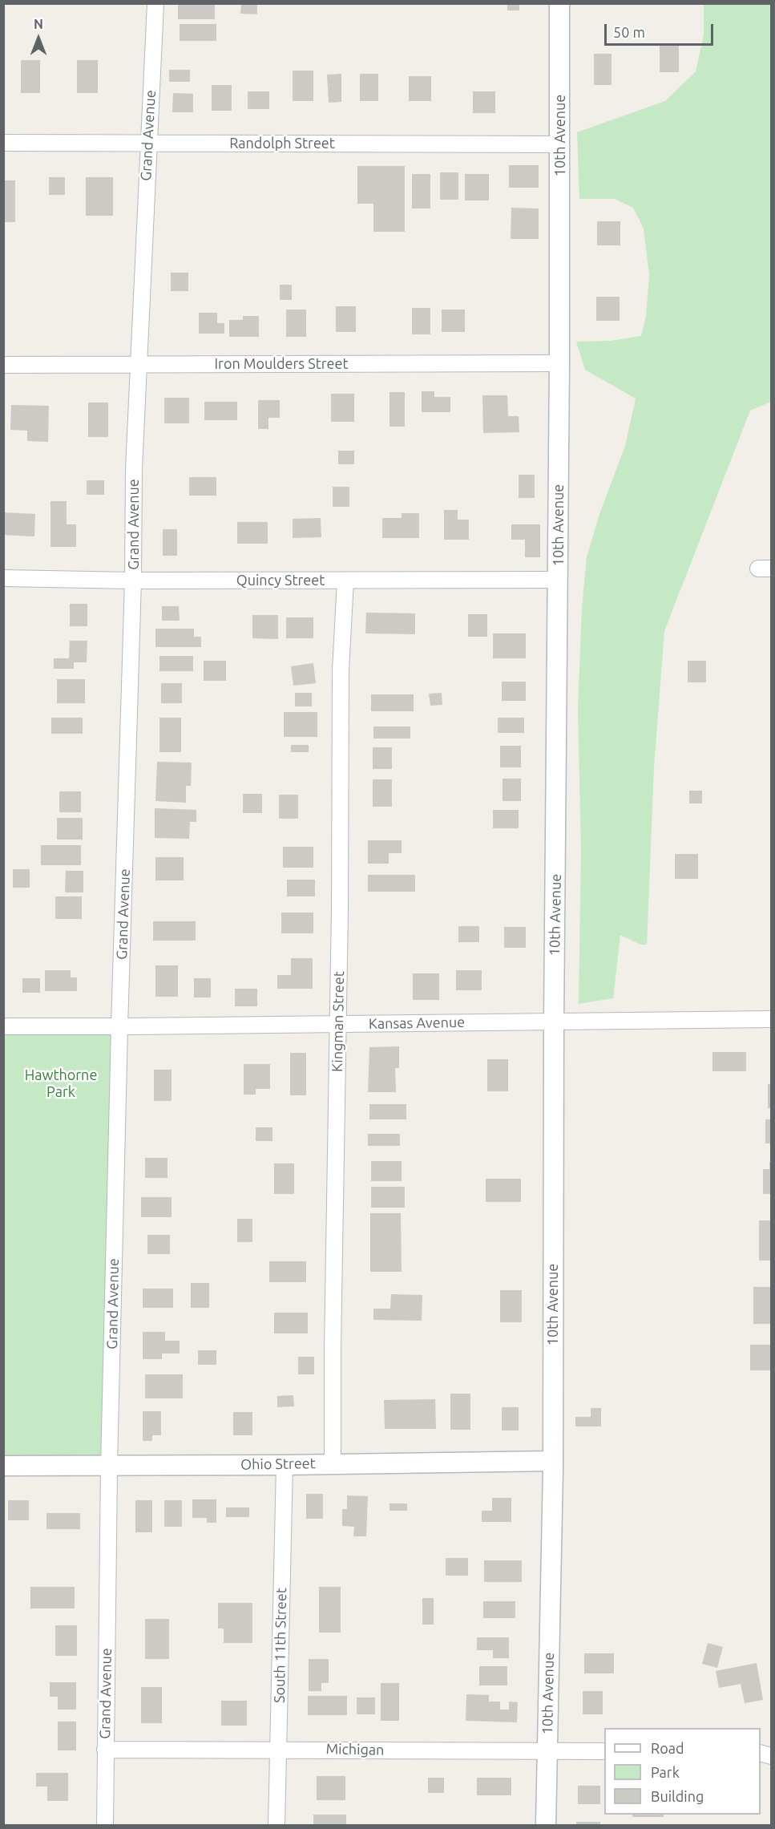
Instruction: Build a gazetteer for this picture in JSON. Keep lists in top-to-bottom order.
{
  "streets": {
    "street": [
      "Grand Avenue",
      "10th Avenue",
      "Randolph Street",
      "Iron Moulders Street",
      "Quincy Street",
      "Kingman Street",
      "Kansas Avenue",
      "Ohio Street",
      "South 11th Street",
      "Michigan"
    ]
  },
  "crossings": [
    ["Grand Avenue", "Randolph Street"],
    ["Grand Avenue", "Iron Moulders Street"],
    ["Grand Avenue", "Quincy Street"],
    ["Grand Avenue", "Kansas Avenue"],
    ["Grand Avenue", "Ohio Street"],
    ["Grand Avenue", "Michigan"],
    ["10th Avenue", "Randolph Street"],
    ["10th Avenue", "Iron Moulders Street"],
    ["10th Avenue", "Quincy Street"],
    ["10th Avenue", "Kansas Avenue"],
    ["10th Avenue", "Ohio Street"],
    ["10th Avenue", "Michigan"],
    ["Quincy Street", "Kingman Street"],
    ["Kingman Street", "Kansas Avenue"],
    ["Kingman Street", "Ohio Street"],
    ["Ohio Street", "South 11th Street"],
    ["South 11th Street", "Michigan"]
  ],
  "parks": ["Hawthorne Park"],
  "legend": ["Road", "Park", "Building"],
  "scale_bar": "50 m",
  "north": "top"
}
